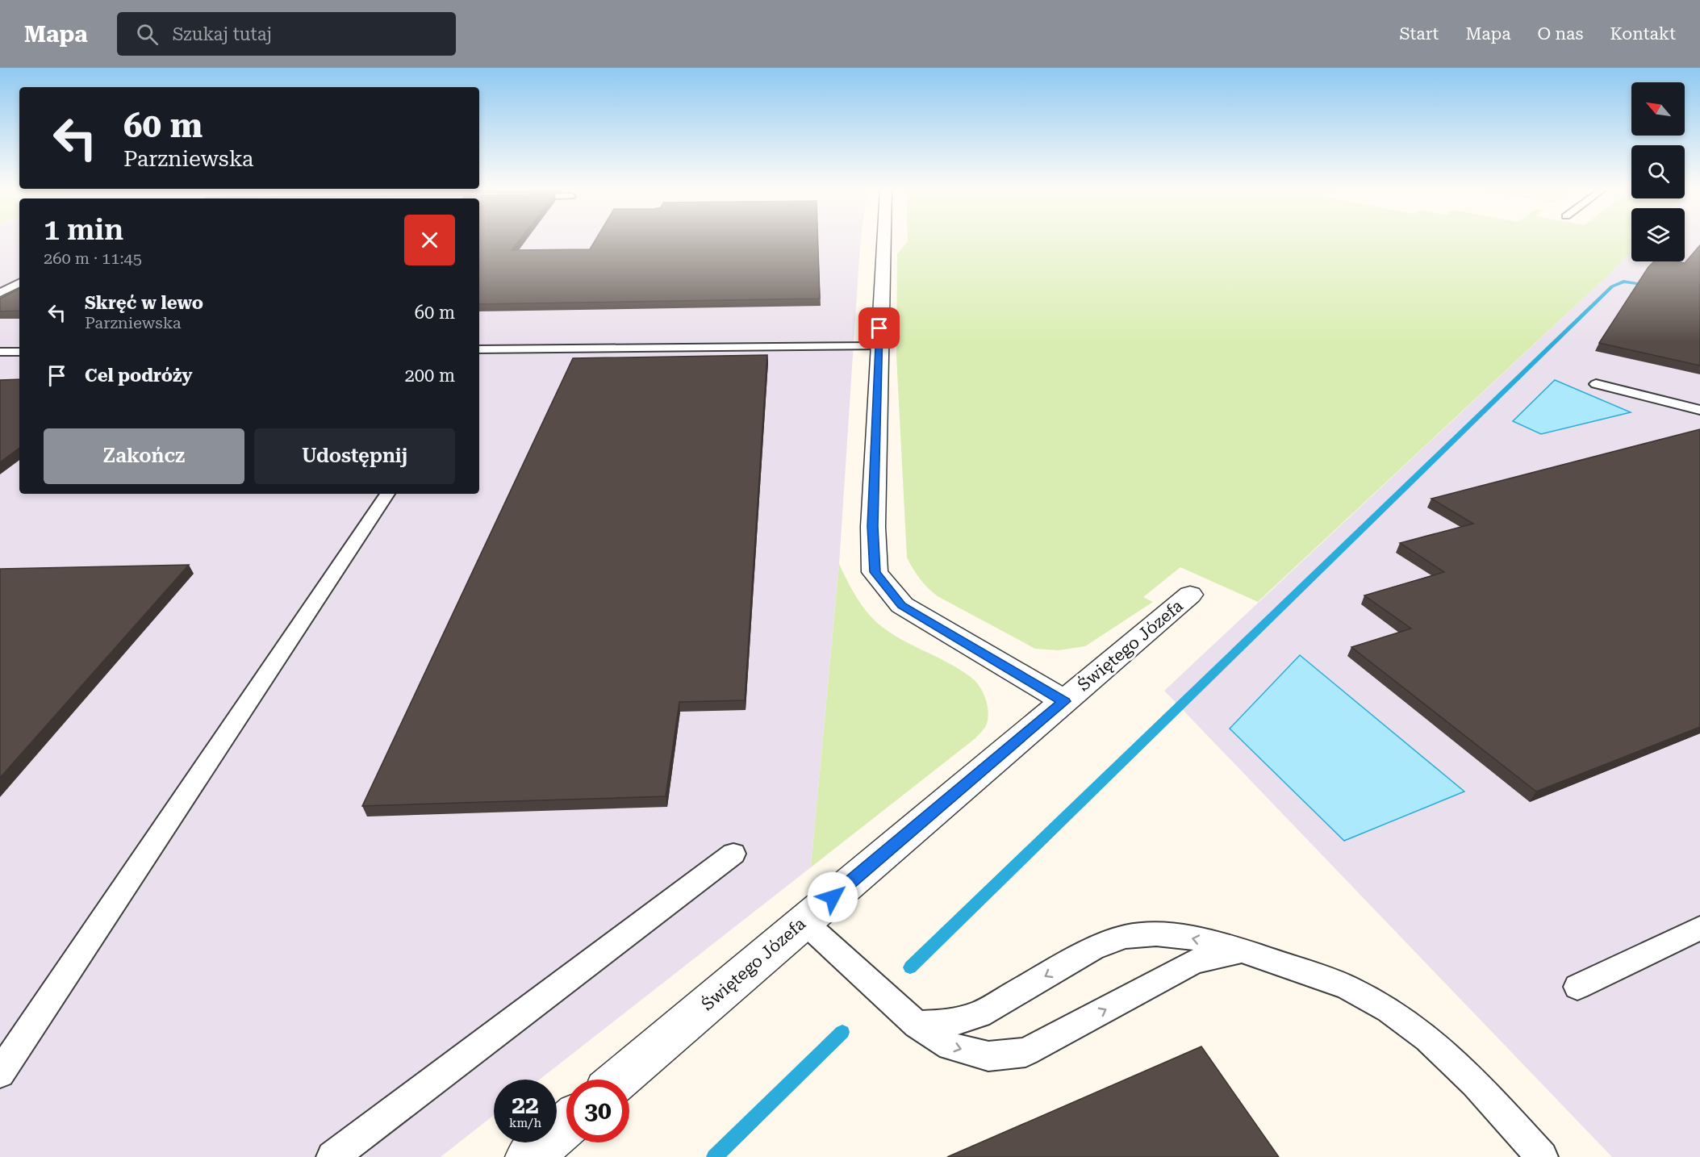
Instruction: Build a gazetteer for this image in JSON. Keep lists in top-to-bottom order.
{
  "streets": {
    "street": ["Świętego Józefa"]
  },
  "north": "top left",
  "page": {
    "header": "Mapa",
    "search": "Szukaj tutaj",
    "nav": [
      "Start",
      "Mapa",
      "O nas",
      "Kontakt"
    ],
    "turn": ["60 m", "Parzniewska"],
    "heading": ["1 min", "260 m · 11:45"],
    "list": [
      {
        "name": "Skręć w lewo",
        "note": "Parzniewska",
        "value": "60 m"
      },
      {
        "name": "Cel podróży",
        "value": "200 m"
      }
    ],
    "buttons": ["Zakończ", "Udostępnij"],
    "speed": "22 km/h",
    "limit": "30"
  }
}
